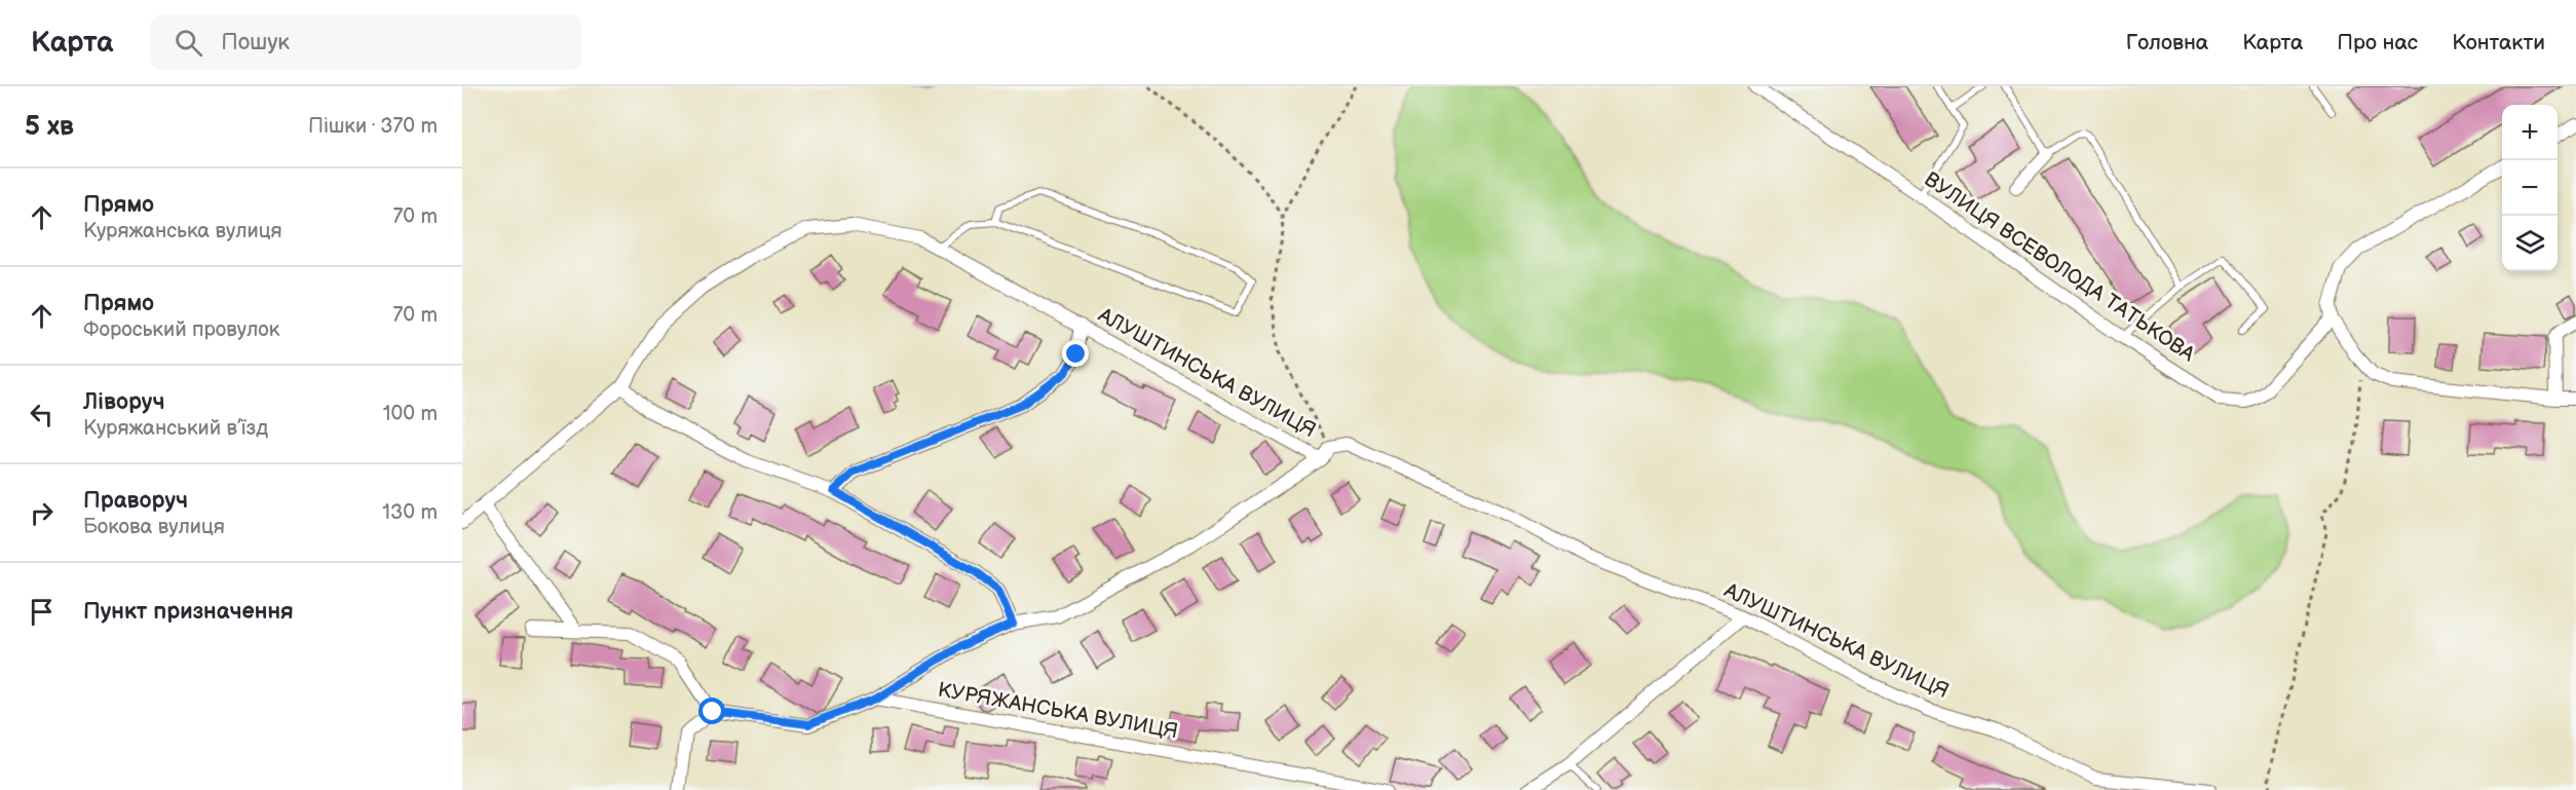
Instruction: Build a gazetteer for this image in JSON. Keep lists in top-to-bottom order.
{
  "streets": {
    "street": ["ВУЛИЦЯ ВСЕВОЛОДА ТАТЬКОВА", "АЛУШТИНСЬКА ВУЛИЦЯ", "КУРЯЖАНСЬКА ВУЛИЦЯ"]
  },
  "page": {
    "header": "Карта",
    "search": "Пошук",
    "nav": [
      "Головна",
      "Карта",
      "Про нас",
      "Контакти"
    ],
    "heading": ["5 хв", "Пішки · 370 m"],
    "map_buttons": ["+", "−"],
    "list": [
      ["Прямо", "Куряжанська вулиця", "70 m"],
      ["Прямо", "Фороський провулок", "70 m"],
      ["Ліворуч", "Куряжанський в’їзд", "100 m"],
      ["Праворуч", "Бокова вулиця", "130 m"],
      "Пункт призначення"
    ]
  }
}
